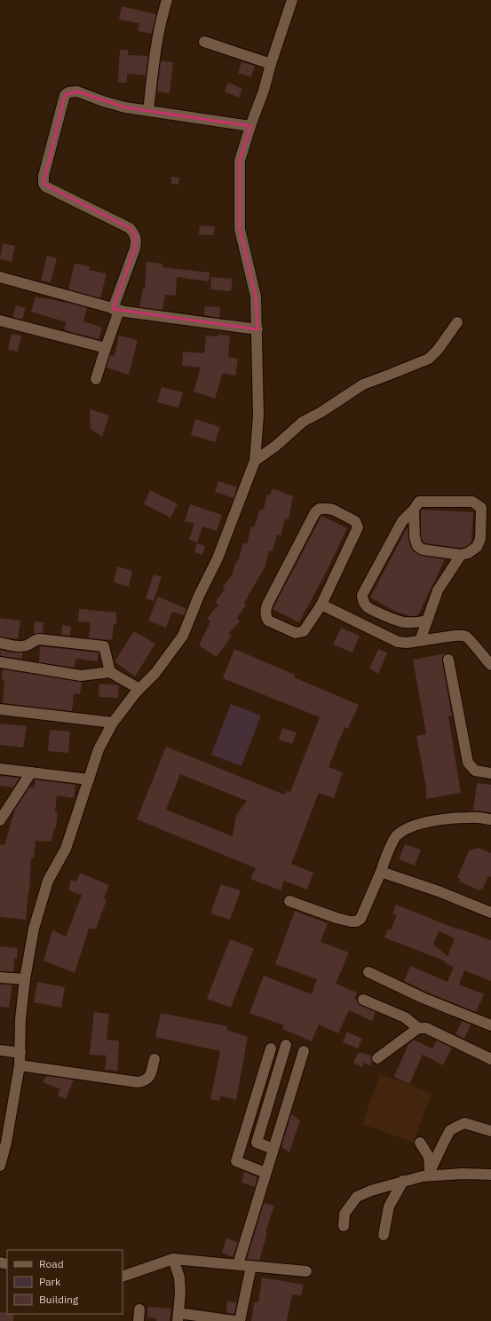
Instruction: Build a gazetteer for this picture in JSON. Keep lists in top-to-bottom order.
{
  "legend": ["Road", "Park", "Building"]
}
